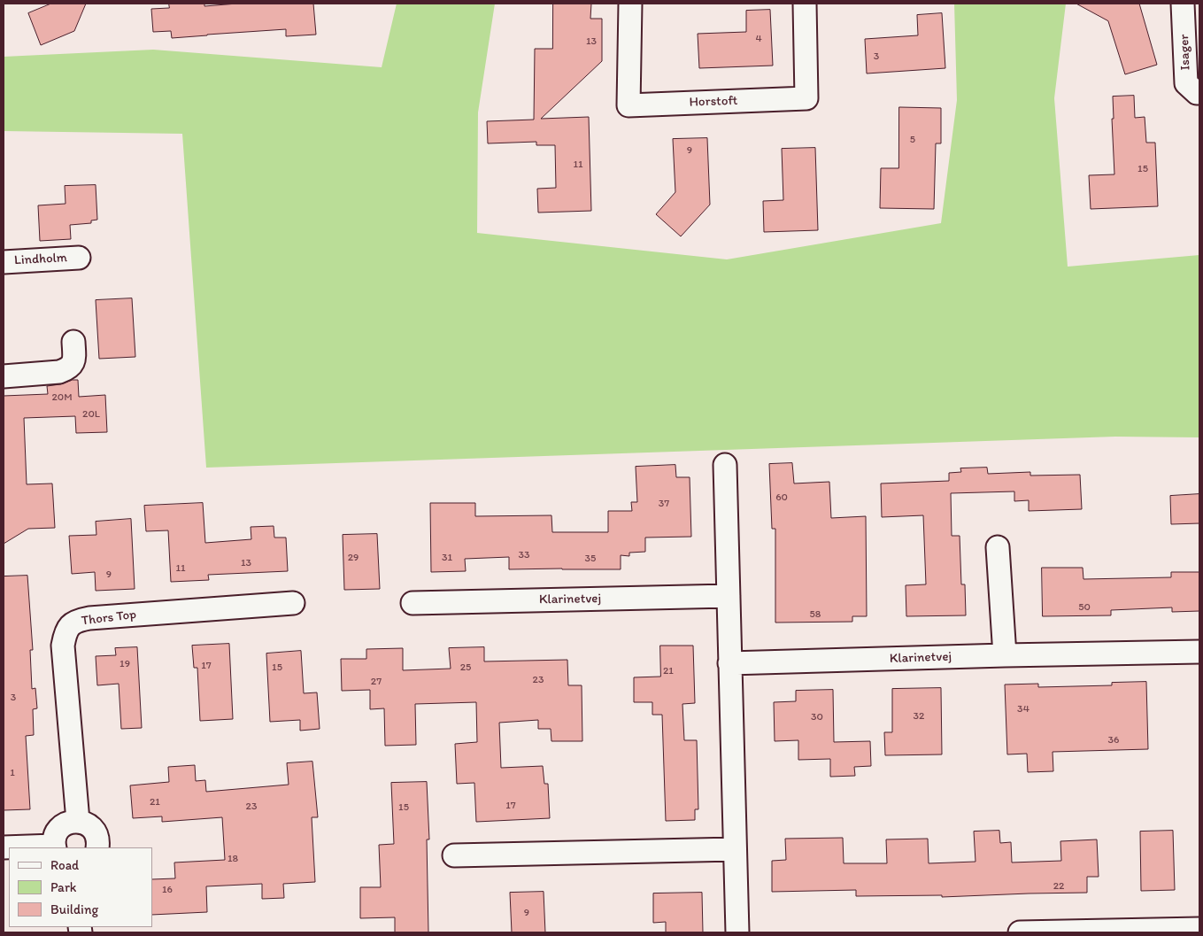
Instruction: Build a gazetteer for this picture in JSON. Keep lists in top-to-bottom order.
{
  "streets": {
    "street": [
      "Isager",
      "Horstoft",
      "Lindholm",
      "Klarinetvej",
      "Thors Top"
    ]
  },
  "house_numbers": [
    "4",
    "13",
    "3",
    "5",
    "9",
    "11",
    "15",
    "20M",
    "20L",
    "60",
    "37",
    "33",
    "29",
    "31",
    "35",
    "13",
    "11",
    "9",
    "50",
    "58",
    "19",
    "17",
    "15",
    "25",
    "21",
    "23",
    "27",
    "3",
    "34",
    "32",
    "30",
    "36",
    "1",
    "21",
    "17",
    "23",
    "15",
    "18",
    "22",
    "16",
    "9"
  ],
  "legend": ["Road", "Park", "Building"]
}
